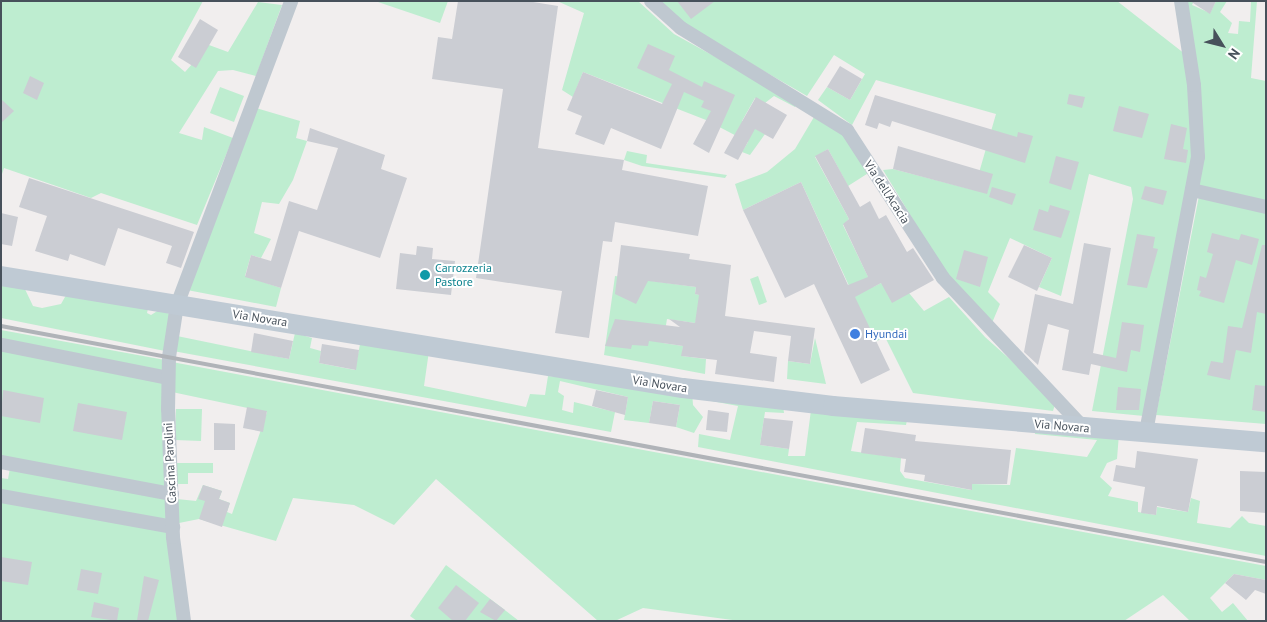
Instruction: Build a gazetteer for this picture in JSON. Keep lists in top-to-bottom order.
{
  "streets": {
    "main road": ["Via Novara"],
    "street": ["Via dell'Acacia", "Cascina Parolini"]
  },
  "crossings": [
    ["Via dell'Acacia", "Via Novara"],
    ["Via Novara", "Cascina Parolini"]
  ],
  "places": ["Carrozzeria Pastore", "Hyundai"],
  "north": "bottom right"
}
